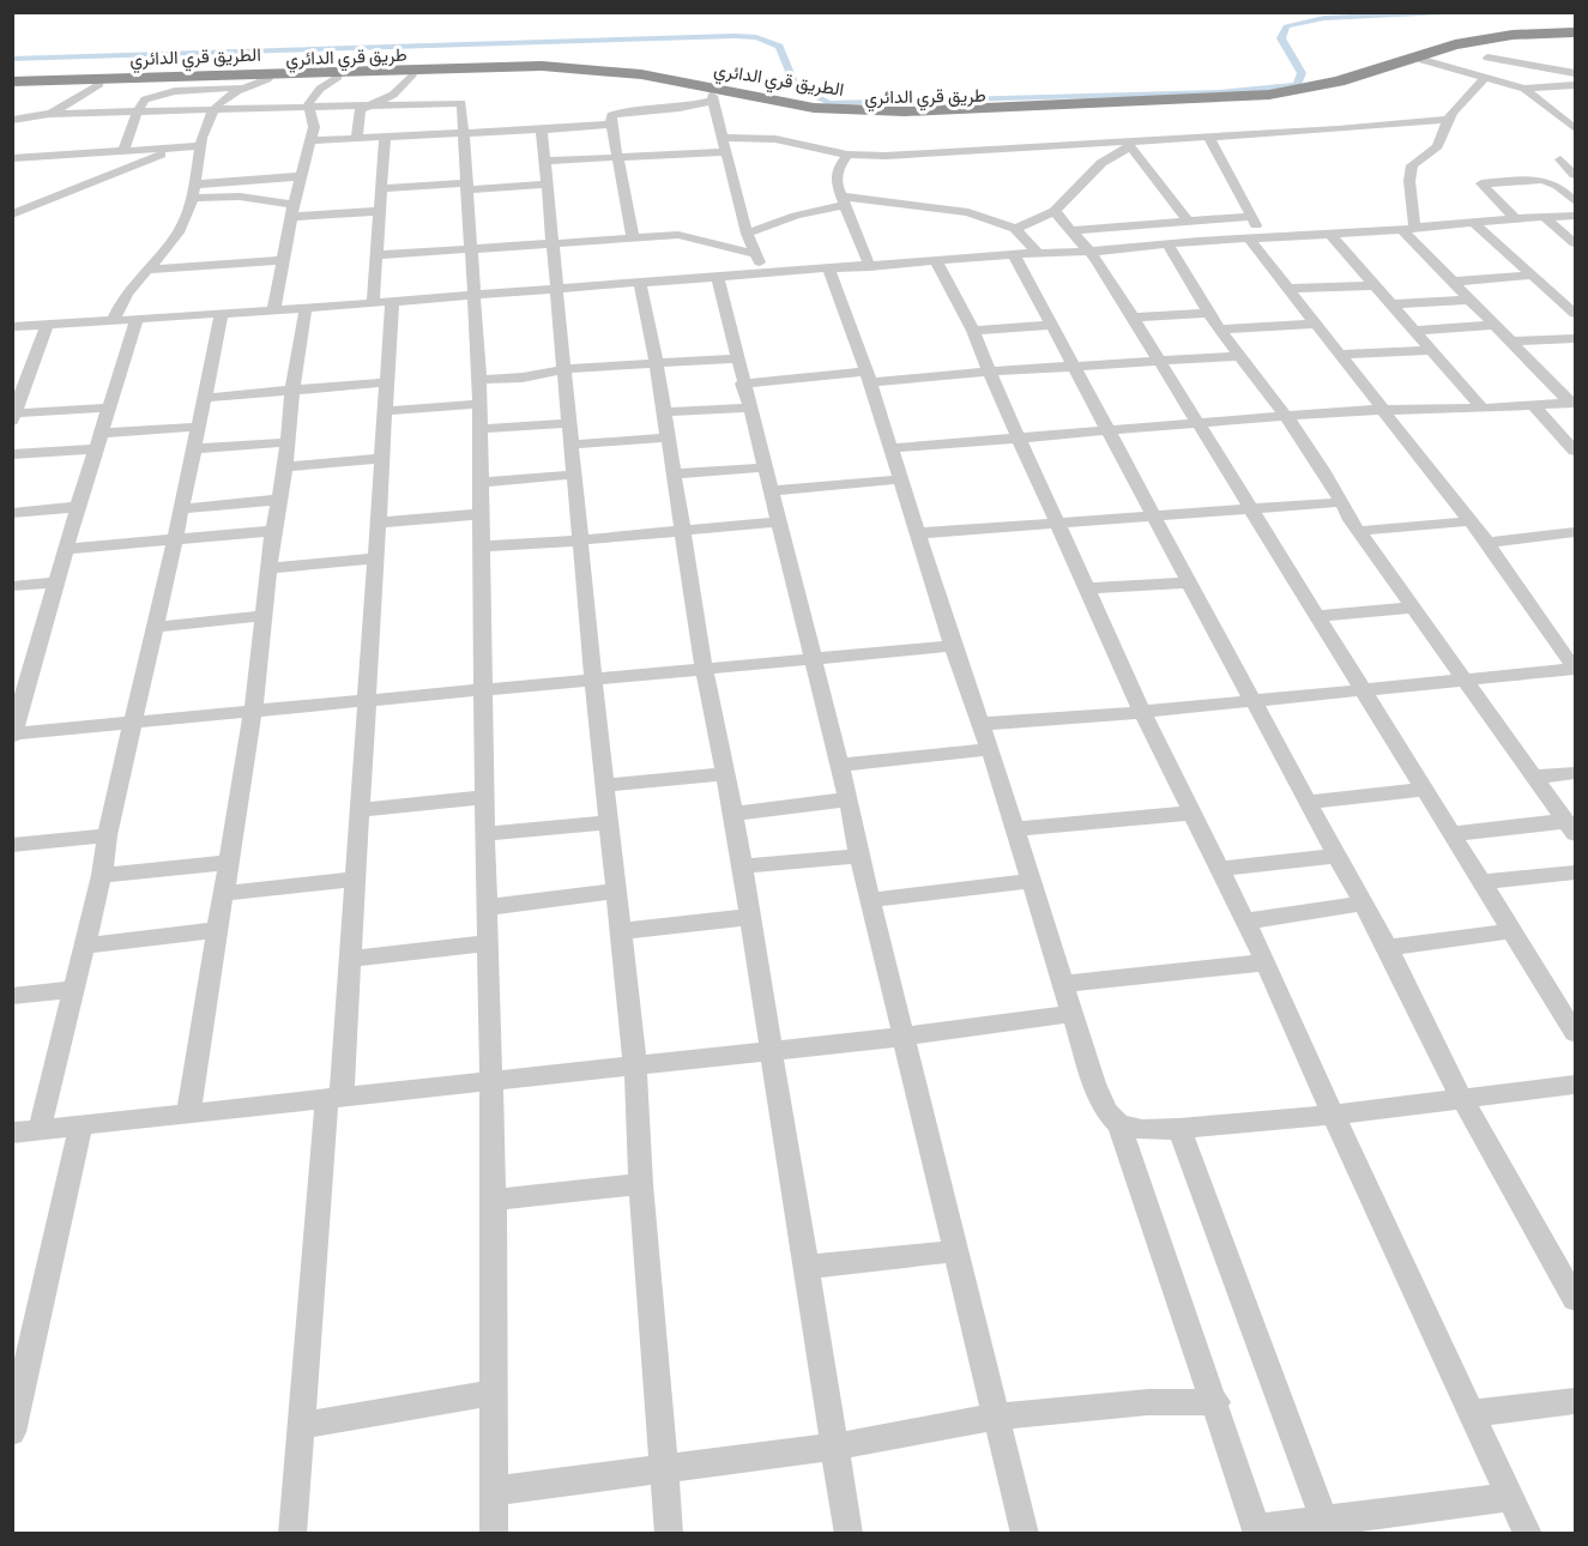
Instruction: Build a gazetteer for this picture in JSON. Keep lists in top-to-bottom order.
{
  "streets": {
    "highway": ["الطريق قري الدائري", "طريق قري الدائري"]
  },
  "crossings": [
    ["الطريق قري الدائري", "طريق قري الدائري"]
  ]
}
